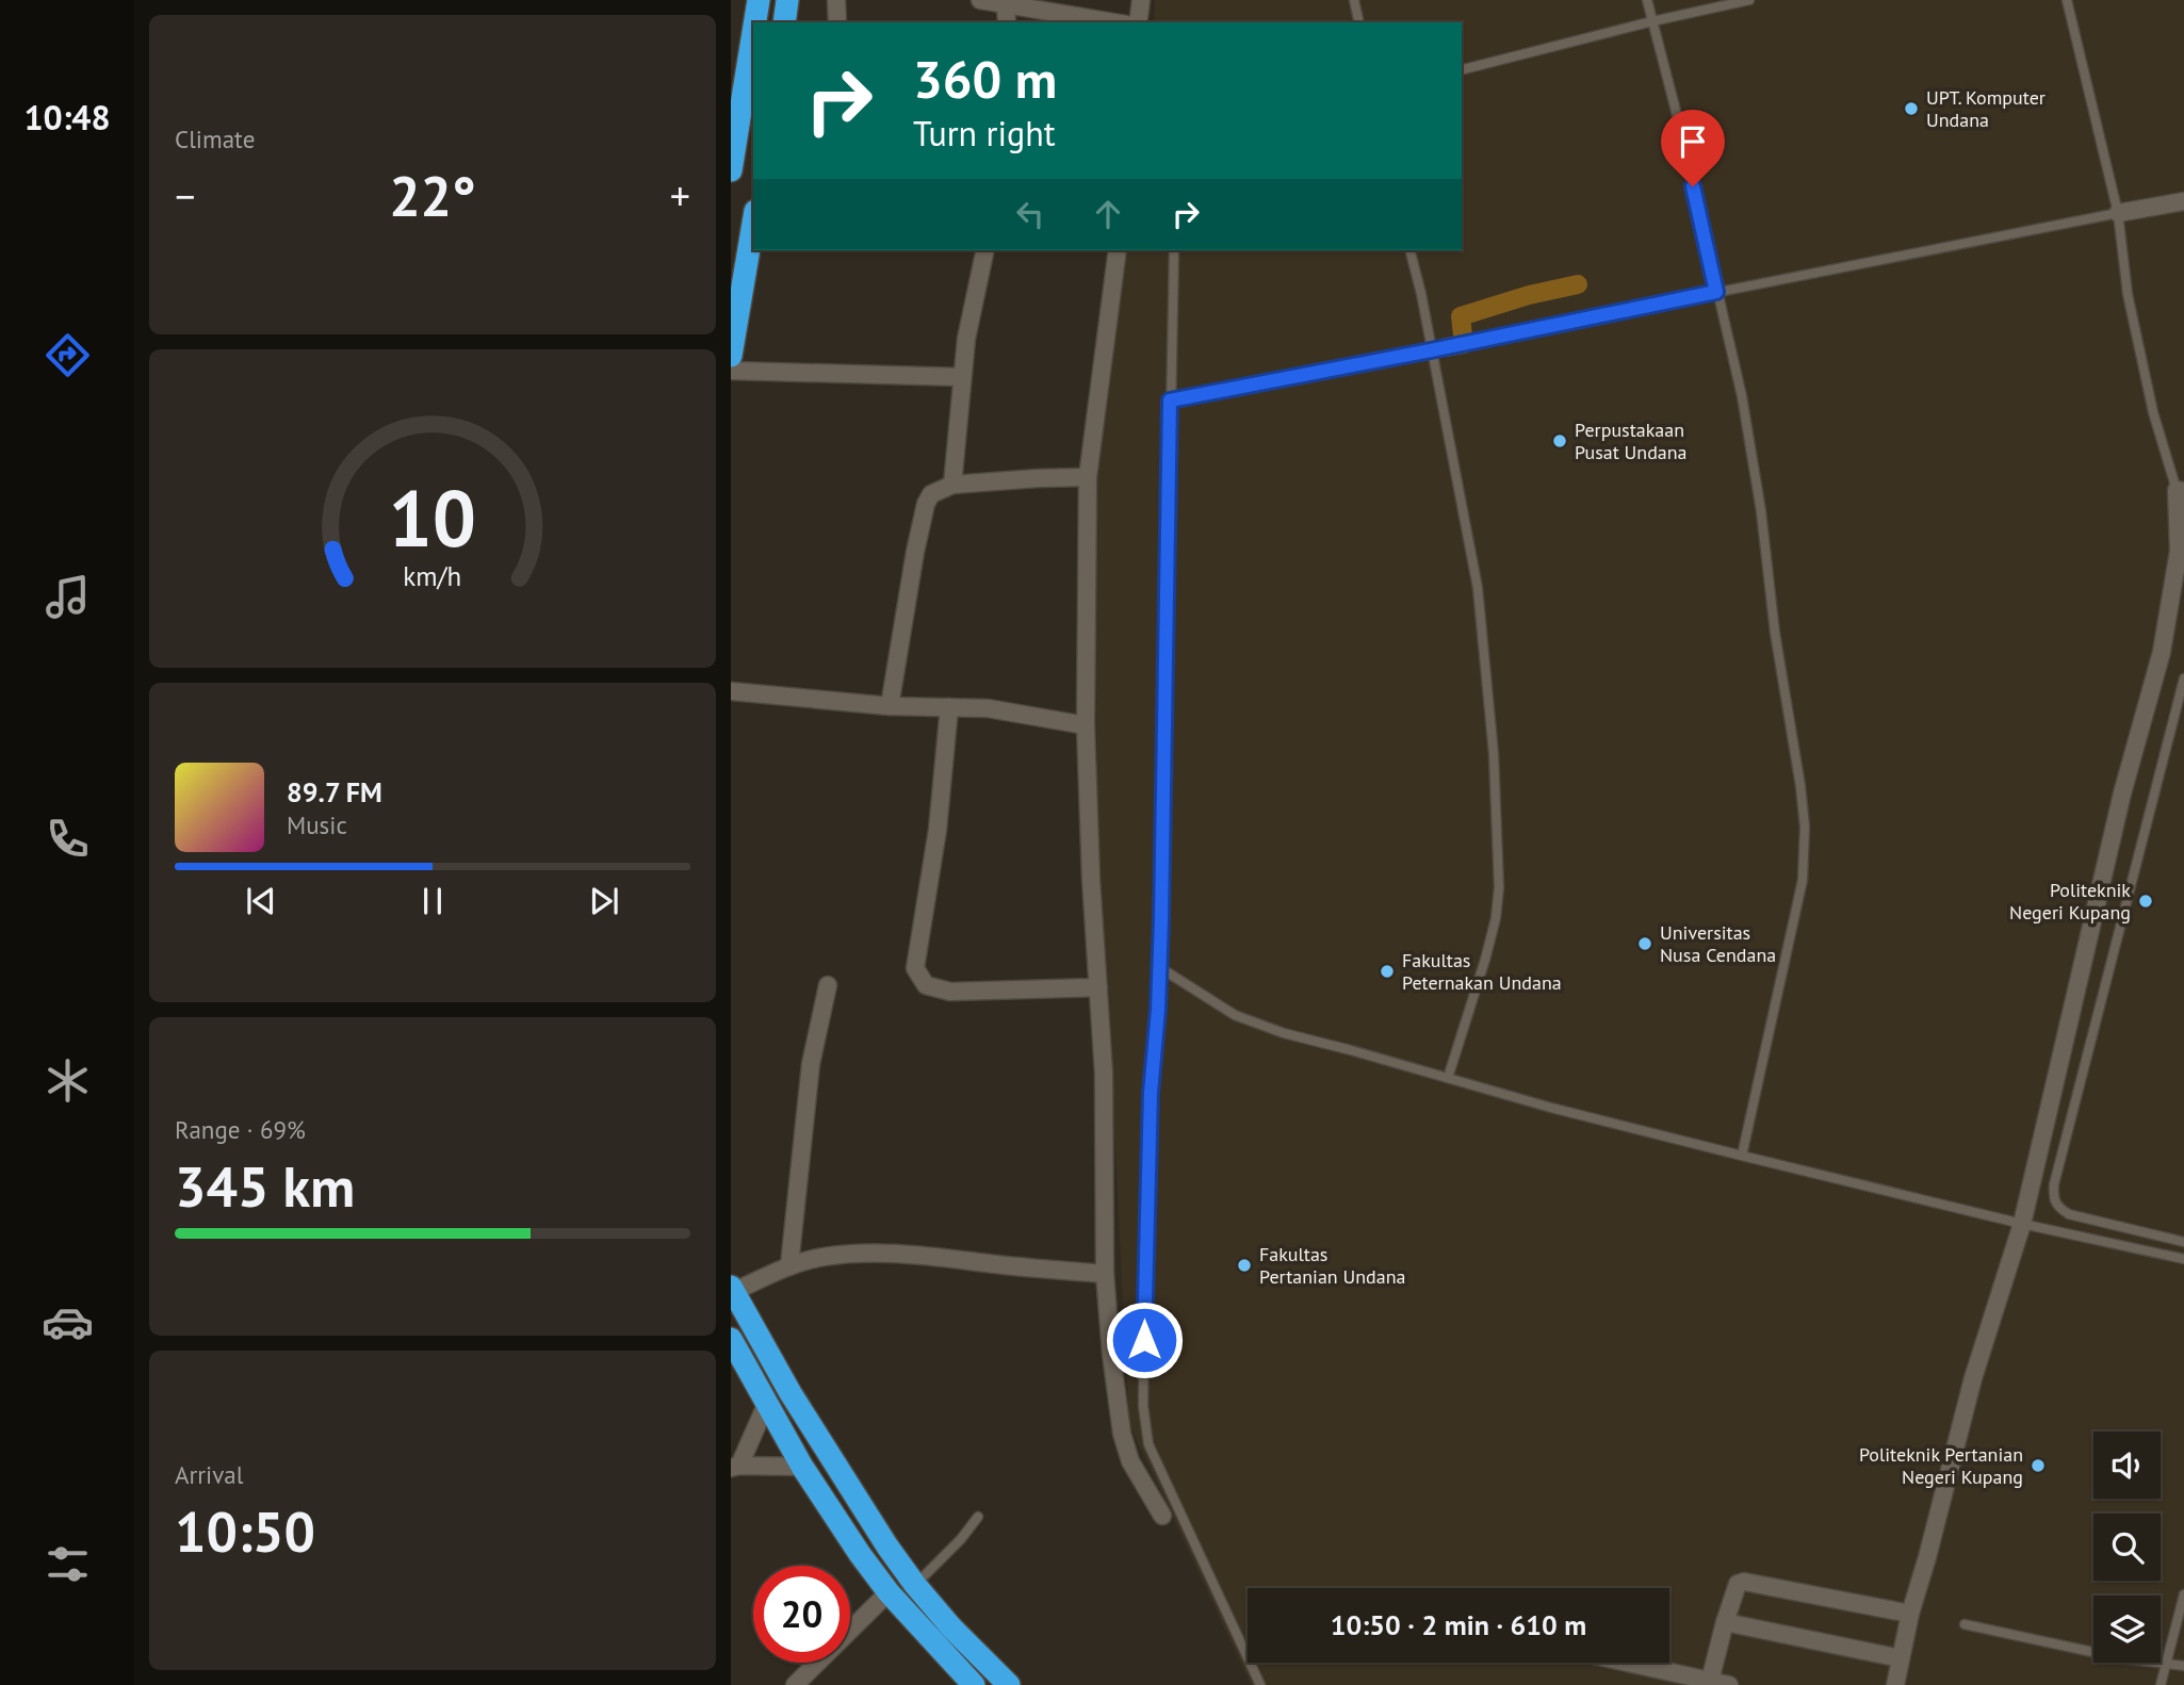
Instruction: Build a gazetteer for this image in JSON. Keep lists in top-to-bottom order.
{
  "places": [
    "UPT. Komputer Undana",
    "Perpustakaan Pusat Undana",
    "Politeknik Negeri Kupang",
    "Universitas Nusa Cendana",
    "Fakultas Peternakan Undana",
    "Fakultas Pertanian Undana",
    "Politeknik Pertanian Negeri Kupang"
  ],
  "page": {
    "tabs": "10:48",
    "tile": [
      "Climate",
      ["Range · 69%", "345 km"],
      ["Arrival", "10:50"]
    ],
    "turn": ["360 m", "Turn right"],
    "heat": ["−", "22°", "+"],
    "song": ["89.7 FM", "Music"],
    "limit": "20",
    "trip": "10:50 · 2 min · 610 m",
    "gauge": ["10", "km/h"]
  }
}
